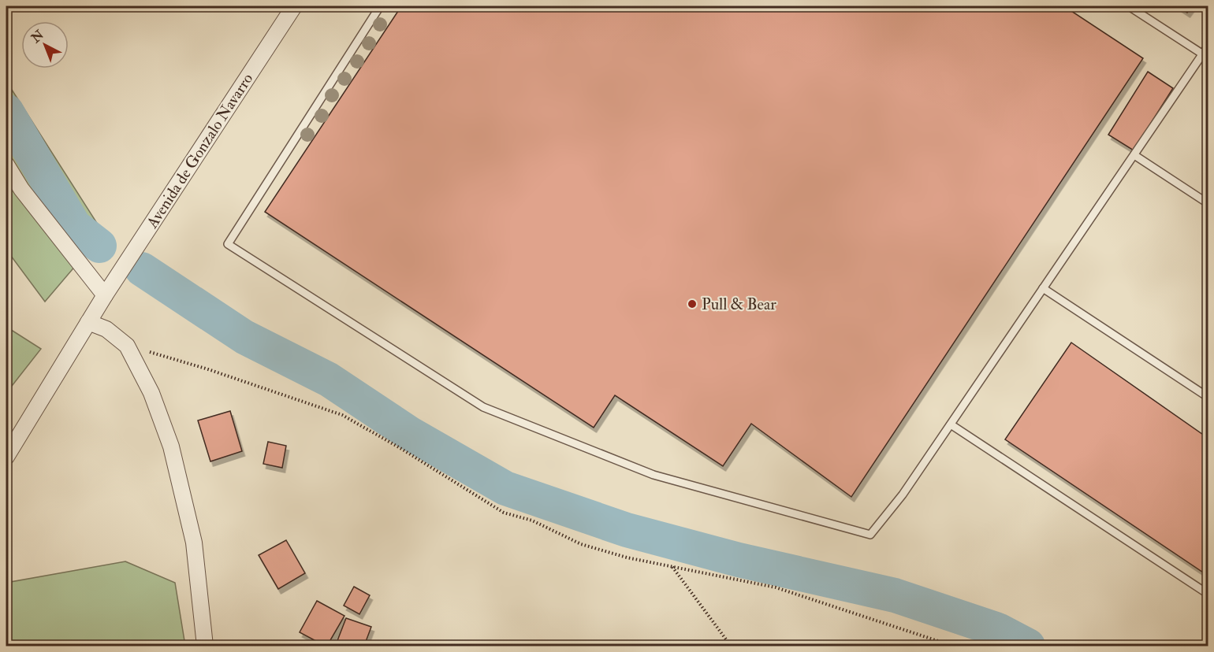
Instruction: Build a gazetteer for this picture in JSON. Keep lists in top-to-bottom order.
{
  "streets": {
    "street": ["Avenida de Gonzalo Navarro"]
  },
  "places": ["Pull & Bear"],
  "north": "top left"
}
